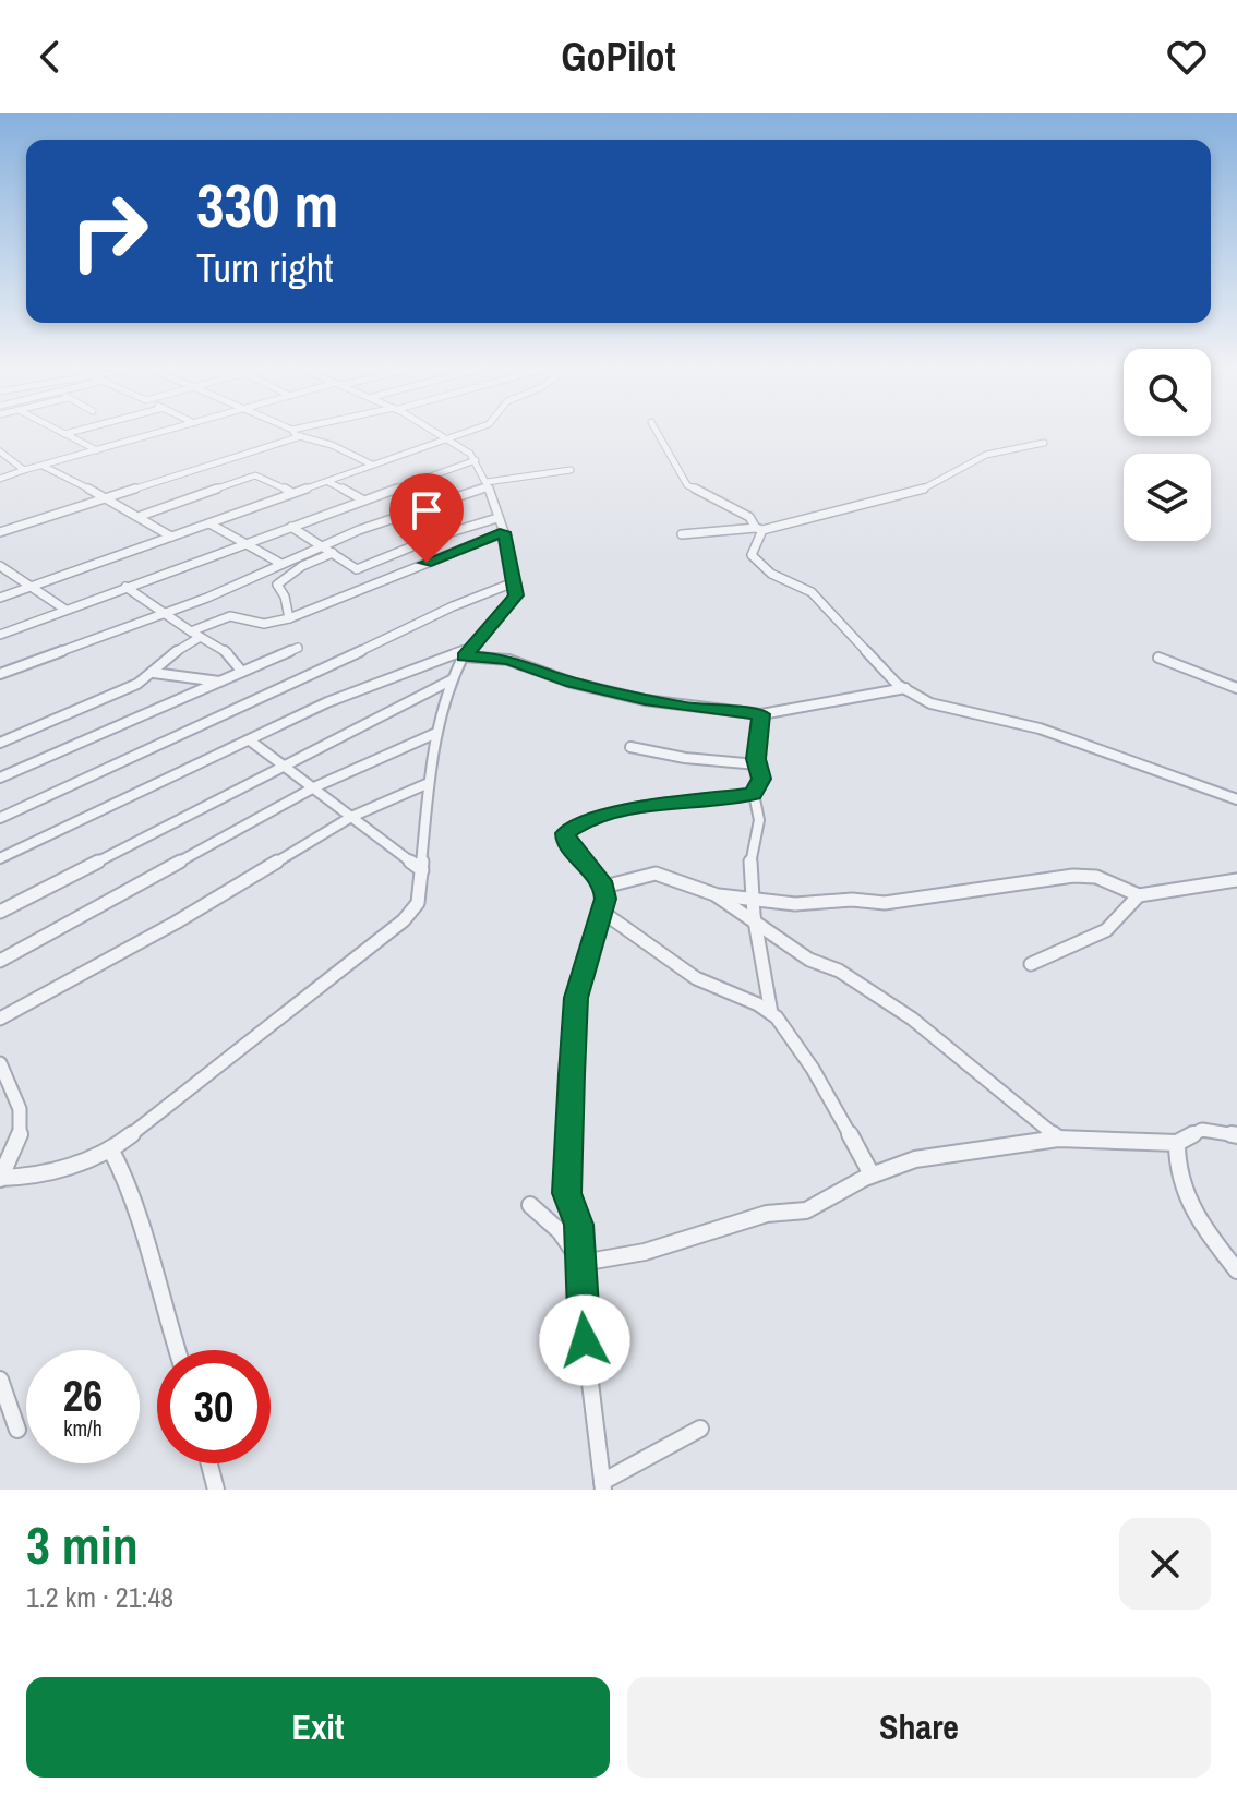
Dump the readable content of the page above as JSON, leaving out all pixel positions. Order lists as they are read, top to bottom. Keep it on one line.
{"page":{"header":"GoPilot","turn":["330 m","Turn right"],"speed":"26 km/h","limit":"30","heading":["3 min","1.2 km · 21:48"],"buttons":["Exit","Share"]}}
